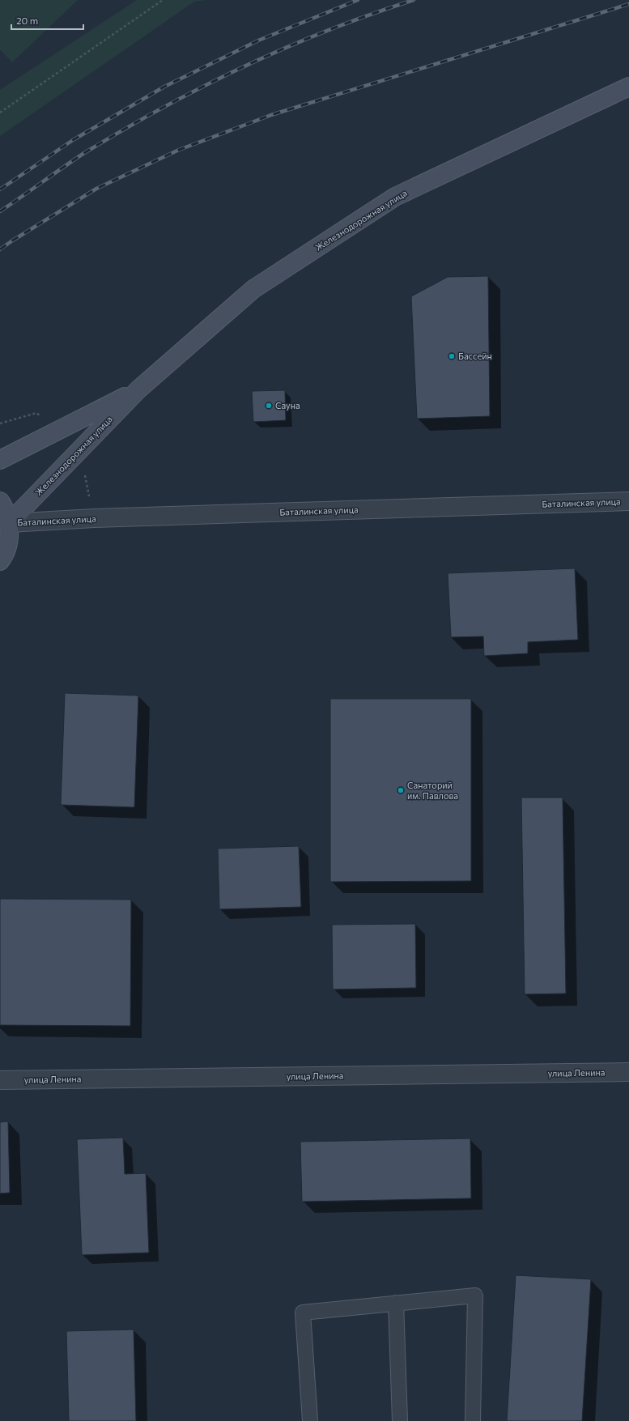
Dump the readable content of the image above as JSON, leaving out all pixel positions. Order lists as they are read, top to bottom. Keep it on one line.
{"streets":{"main road":["Железнодорожная улица"],"street":["Баталинская улица","улица Ленина"]},"crossings":[["Железнодорожная улица","Баталинская улица"]],"places":["Бассейн","Сауна","Санаторий им. Павлова"],"scale_bar":"20 m"}
